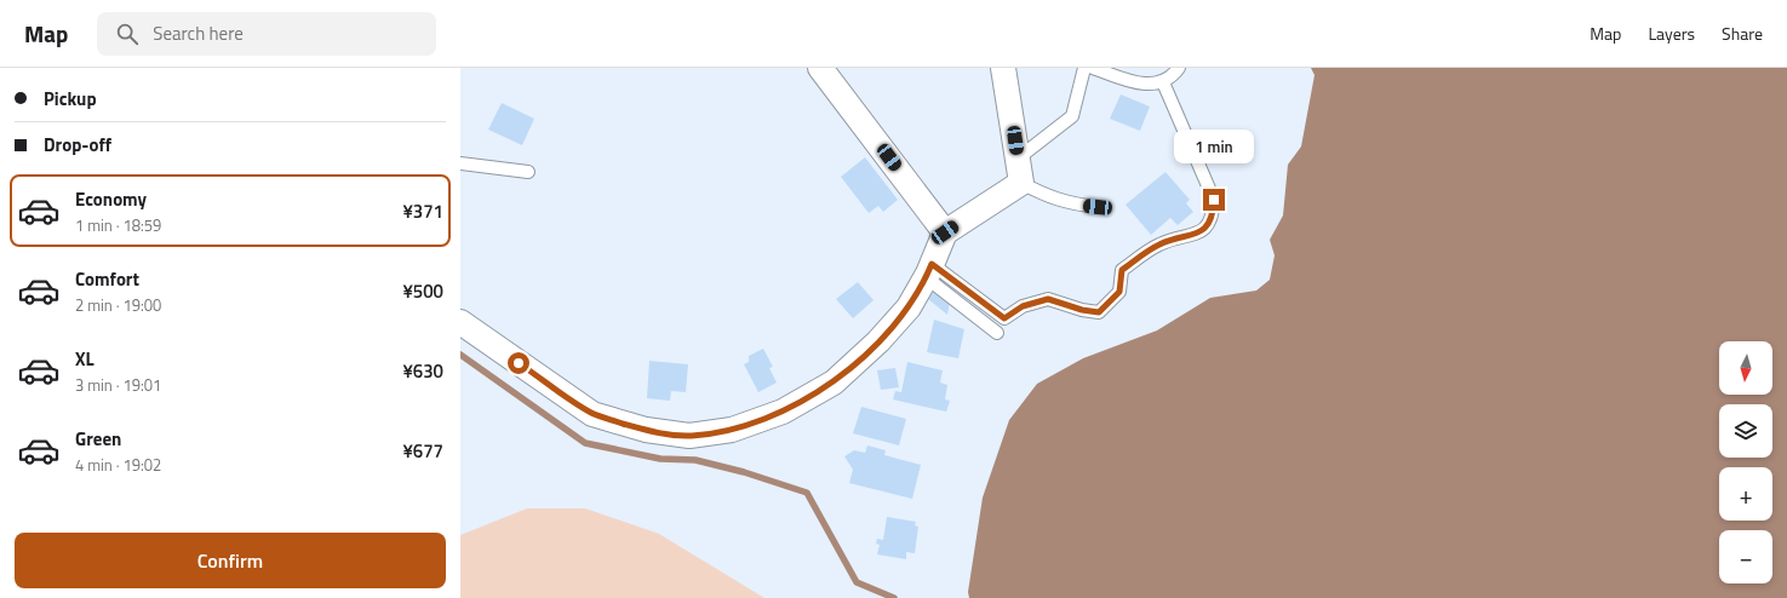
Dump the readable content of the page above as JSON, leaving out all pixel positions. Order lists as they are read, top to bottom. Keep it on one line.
{"north":"bottom","page":{"header":"Map","search":"Search here","nav":["Map","Layers","Share"],"banner":["Pickup","Drop-off"],"bubble":"1 min","list":[{"name":"Economy","note":"1 min · 18:59","value":"¥371"},{"name":"Comfort","note":"2 min · 19:00","value":"¥500"},{"name":"XL","note":"3 min · 19:01","value":"¥630"},{"name":"Green","note":"4 min · 19:02","value":"¥677"}],"map_buttons":["+","−"],"buttons":"Confirm"}}
